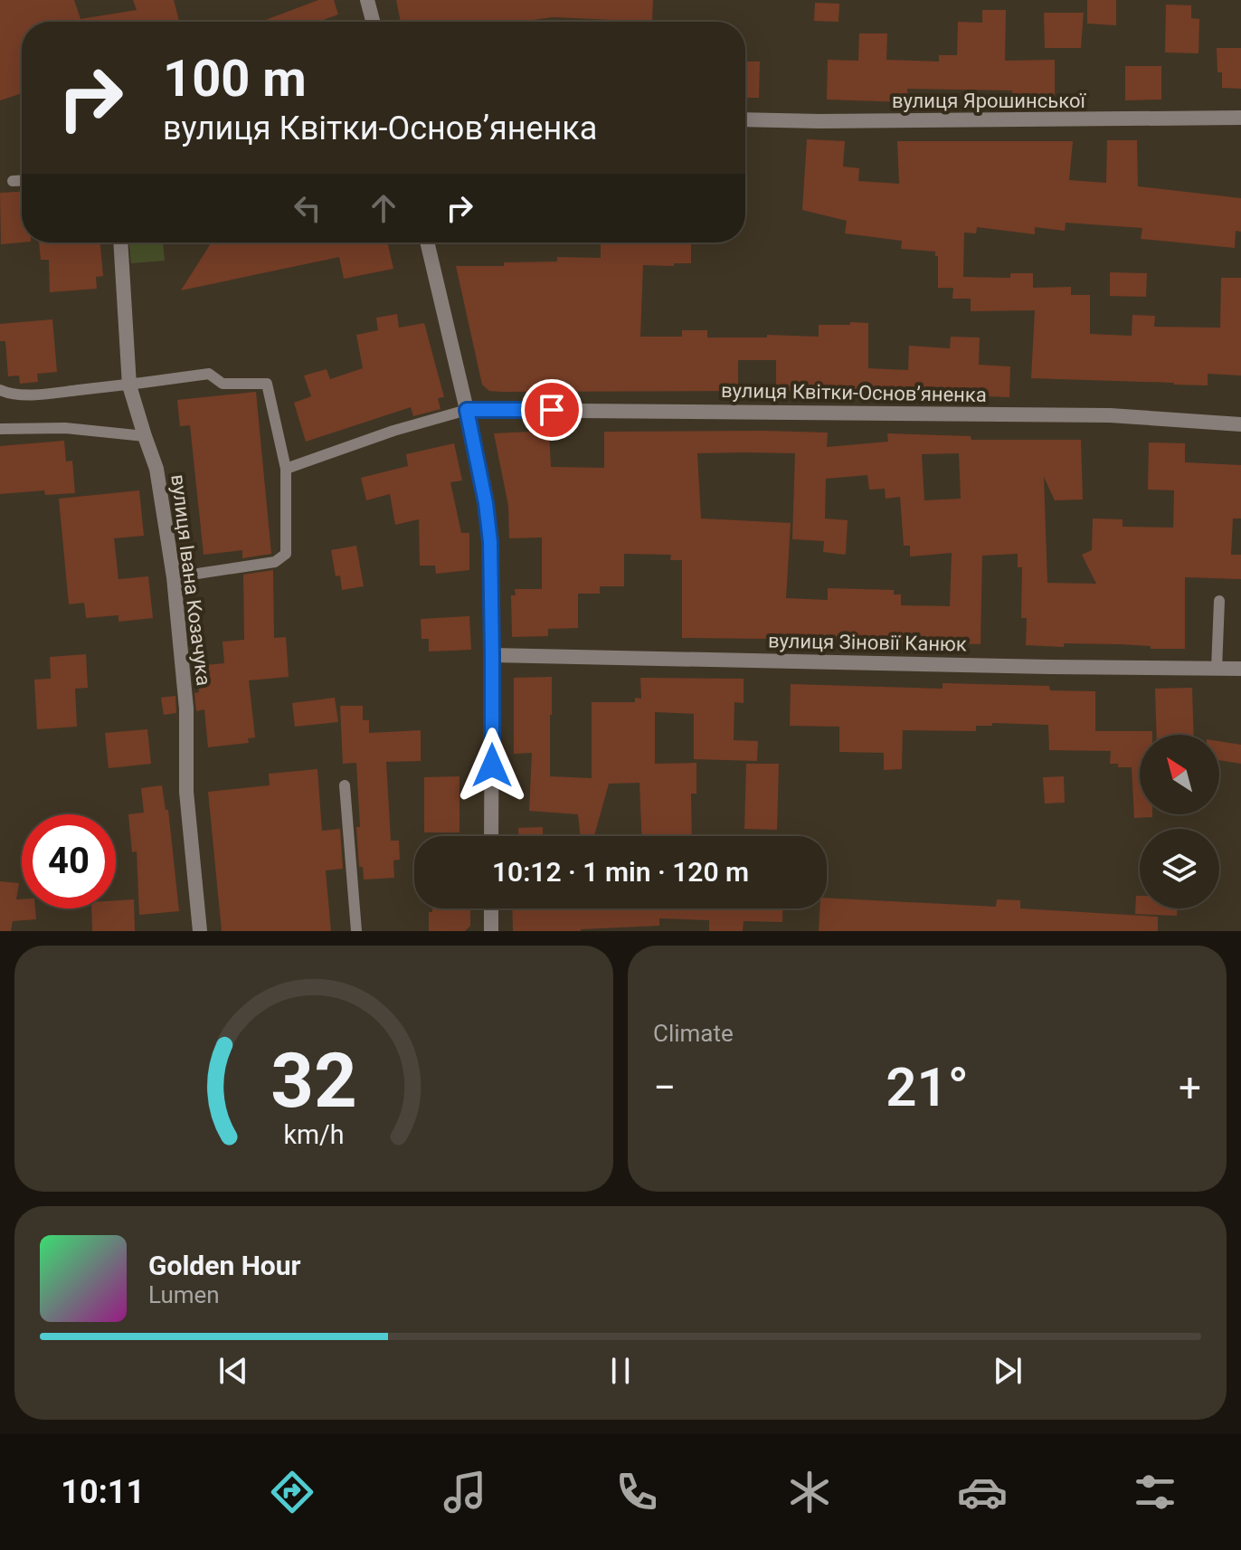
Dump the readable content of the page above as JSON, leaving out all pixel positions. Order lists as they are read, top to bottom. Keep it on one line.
{"streets":{"street":["вулиця Ярошинської","вулиця Квітки-Основʼяненка","вулиця Івана Козачука","вулиця Зіновії Канюк"]},"north":"top left","page":{"turn":["100 m","вулиця Квітки-Основʼяненка"],"limit":"40","trip":"10:12 · 1 min · 120 m","tile":"Climate","heat":["−","21°","+"],"song":["Golden Hour","Lumen"],"tabs":"10:11","gauge":["32","km/h"]}}
